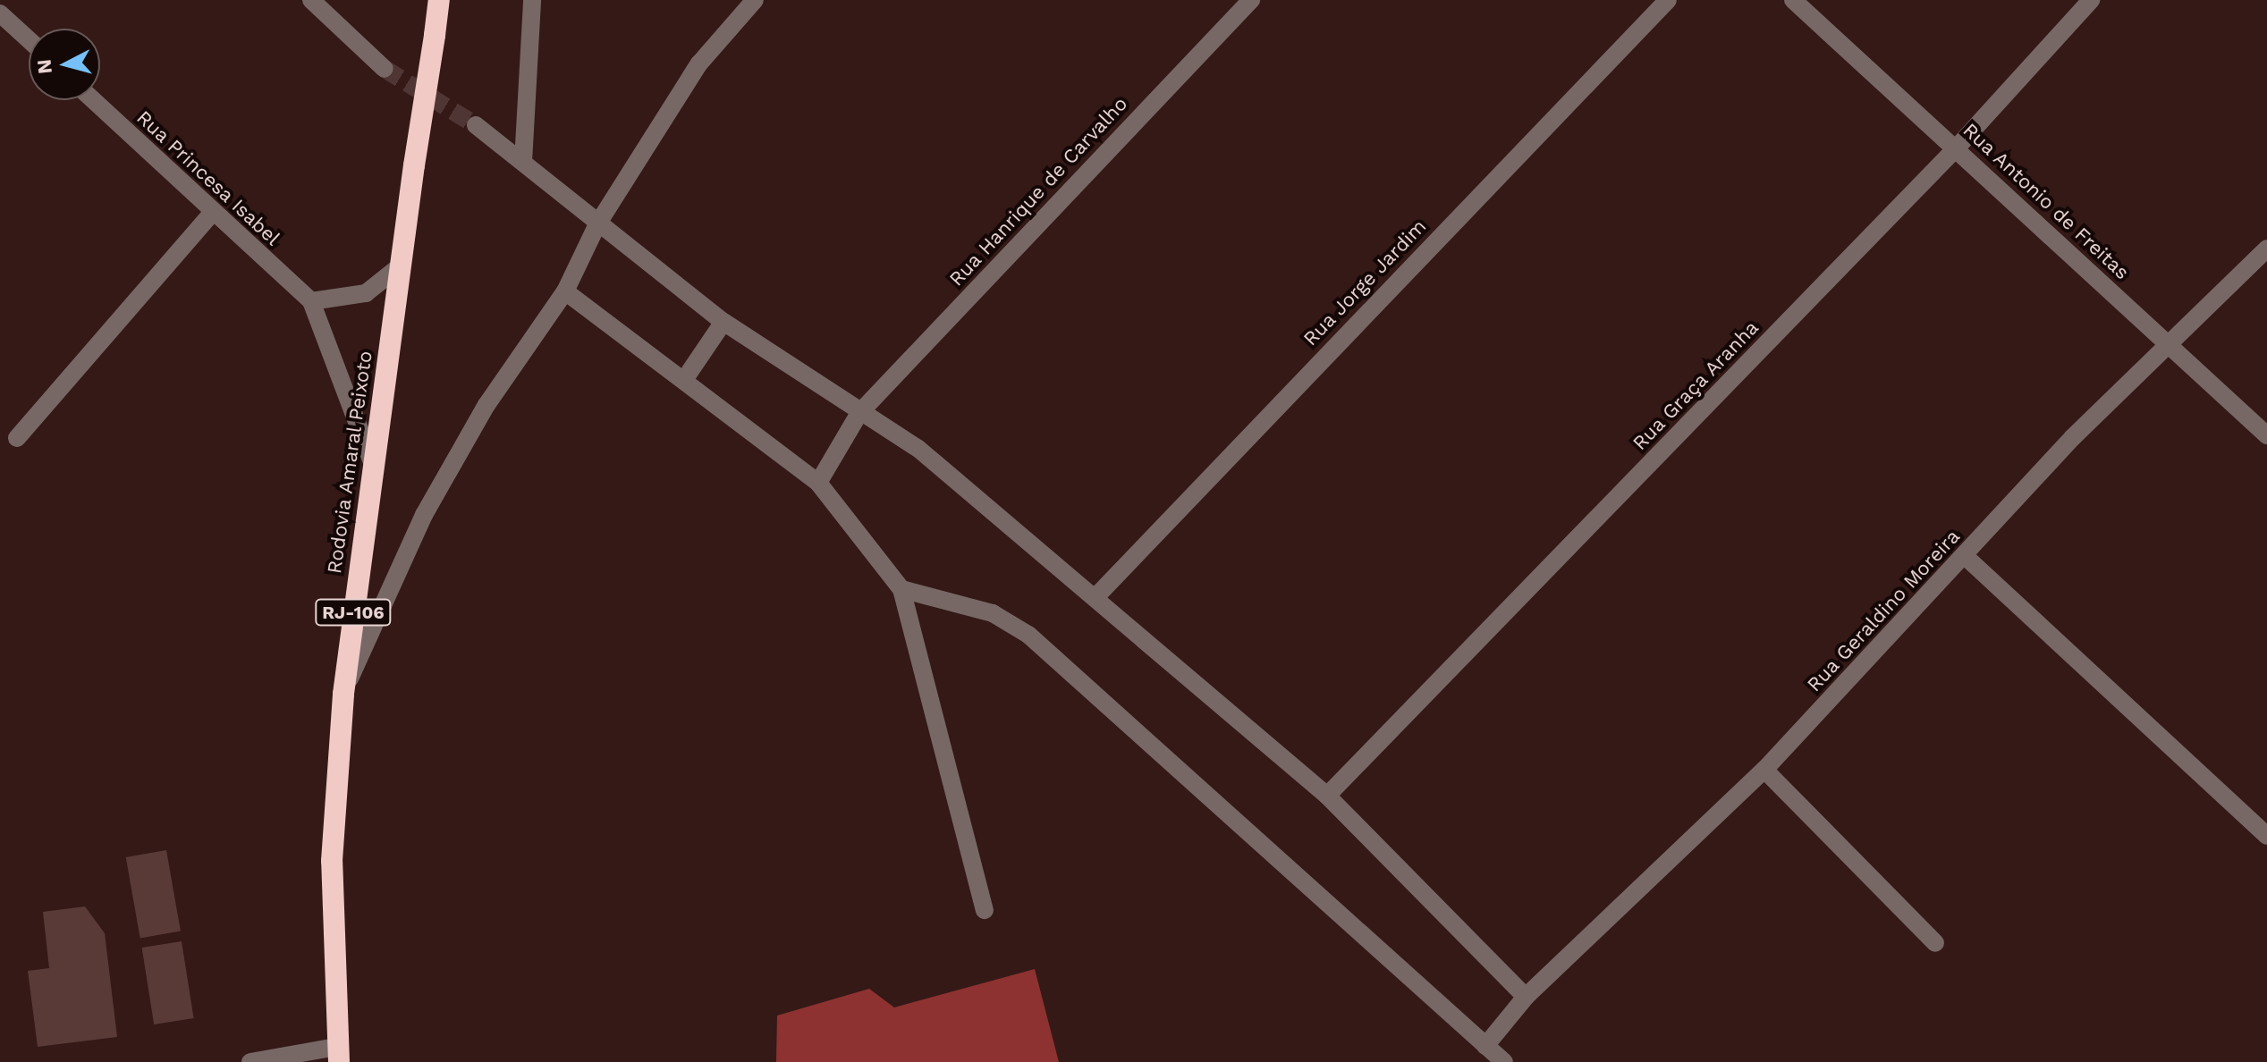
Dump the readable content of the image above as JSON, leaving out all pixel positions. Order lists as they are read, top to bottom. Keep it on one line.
{"streets":{"highway":["Rodovia Amaral Peixoto","RJ-106"],"street":["Rua Princesa Isabel","Rua Hanrique de Carvalho","Rua Antonio de Freitas","Rua Jorge Jardim","Rua Graça Aranha","Rua Geraldino Moreira"]},"crossings":[["Rua Princesa Isabel","Rodovia Amaral Peixoto"],["Rua Antonio de Freitas","Rua Graça Aranha"],["Rua Antonio de Freitas","Rua Geraldino Moreira"]],"north":"left"}
